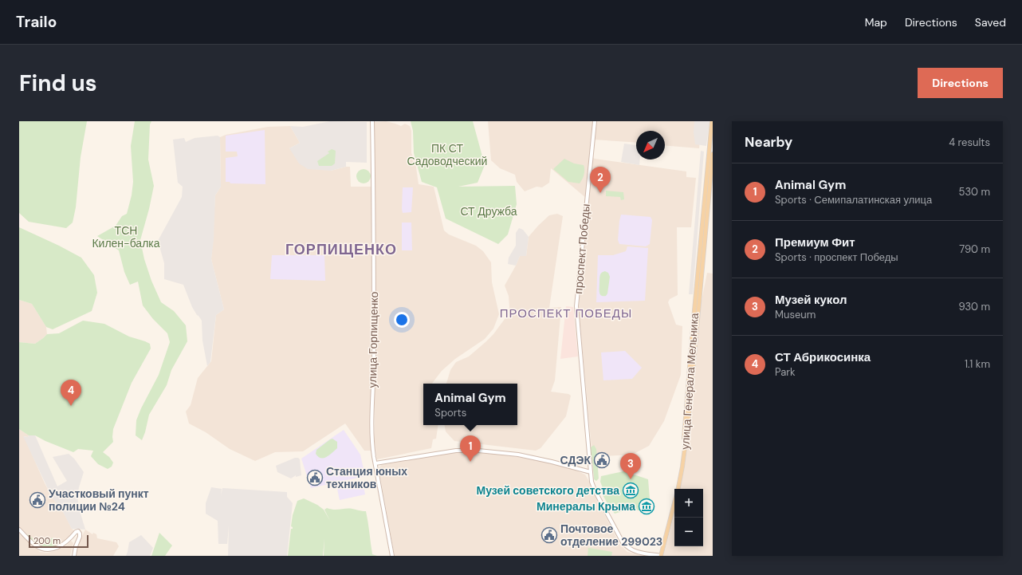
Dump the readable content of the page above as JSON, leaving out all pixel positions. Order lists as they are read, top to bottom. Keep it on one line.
{"streets":{"main road":["проспект Победы","улица Горпищенко","улица Генерала Мельника"]},"crossings":[["проспект Победы","улица Генерала Мельника"]],"districts":["ГОРПИЩЕНКО","ПРОСПЕКТ ПОБЕДЫ"],"parks":["ПК СТ Садоводческий","СТ Дружба","ТСН Килен-балка"],"places":{"public building":["СДЭК","Станция юных техников","Участковый пункт полиции №24","Почтовое отделение 299023"],"museum":["Музей советского детства","Минералы Крыма"]},"scale_bar":"200 m","north":"bottom left","page":{"header":"Trailo","nav":["Map","Directions","Saved"],"buttons":"Directions","title":"Find us","heading":["Nearby","4 results"],"list":[{"mark":"1","name":"Animal Gym","note":"Sports · Семипалатинская улица","value":"530 m"},{"mark":"2","name":"Премиум Фит","note":"Sports · проспект Победы","value":"790 m"},{"mark":"3","name":"Музей кукол","note":"Museum","value":"930 m"},{"mark":"4","name":"СТ Абрикосинка","note":"Park","value":"1.1 km"}],"pins":["2","4","1","3"],"popup":["Animal Gym","Sports"],"map_buttons":["+","−"],"scale":"200 m"}}
